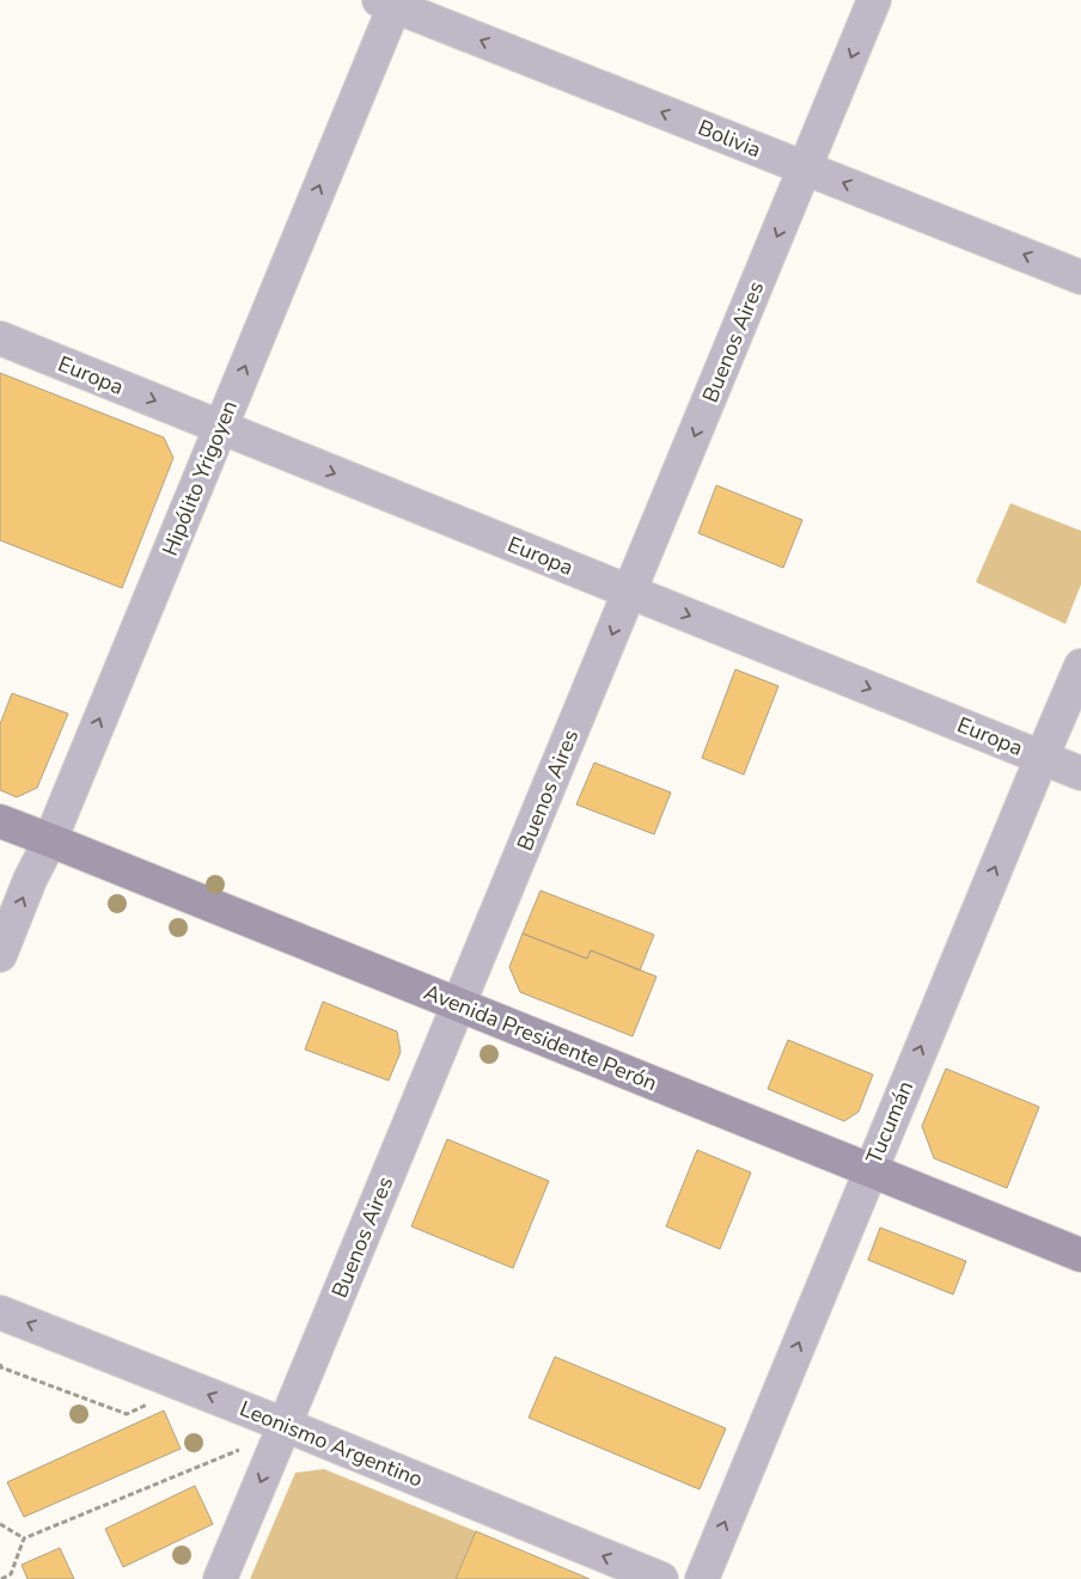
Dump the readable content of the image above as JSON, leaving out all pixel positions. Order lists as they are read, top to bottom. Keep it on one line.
{"streets":{"main road":["Avenida Presidente Perón"],"street":["Bolivia","Buenos Aires","Europa","Hipólito Yrigoyen","Tucumán","Leonismo Argentino"]},"crossings":[["Bolivia","Buenos Aires"],["Bolivia","Hipólito Yrigoyen"],["Buenos Aires","Europa"],["Buenos Aires","Avenida Presidente Perón"],["Buenos Aires","Leonismo Argentino"],["Europa","Hipólito Yrigoyen"],["Europa","Tucumán"],["Hipólito Yrigoyen","Avenida Presidente Perón"],["Avenida Presidente Perón","Tucumán"]],"one_way":["Bolivia","Buenos Aires","Europa","Hipólito Yrigoyen","Tucumán","Leonismo Argentino"]}
